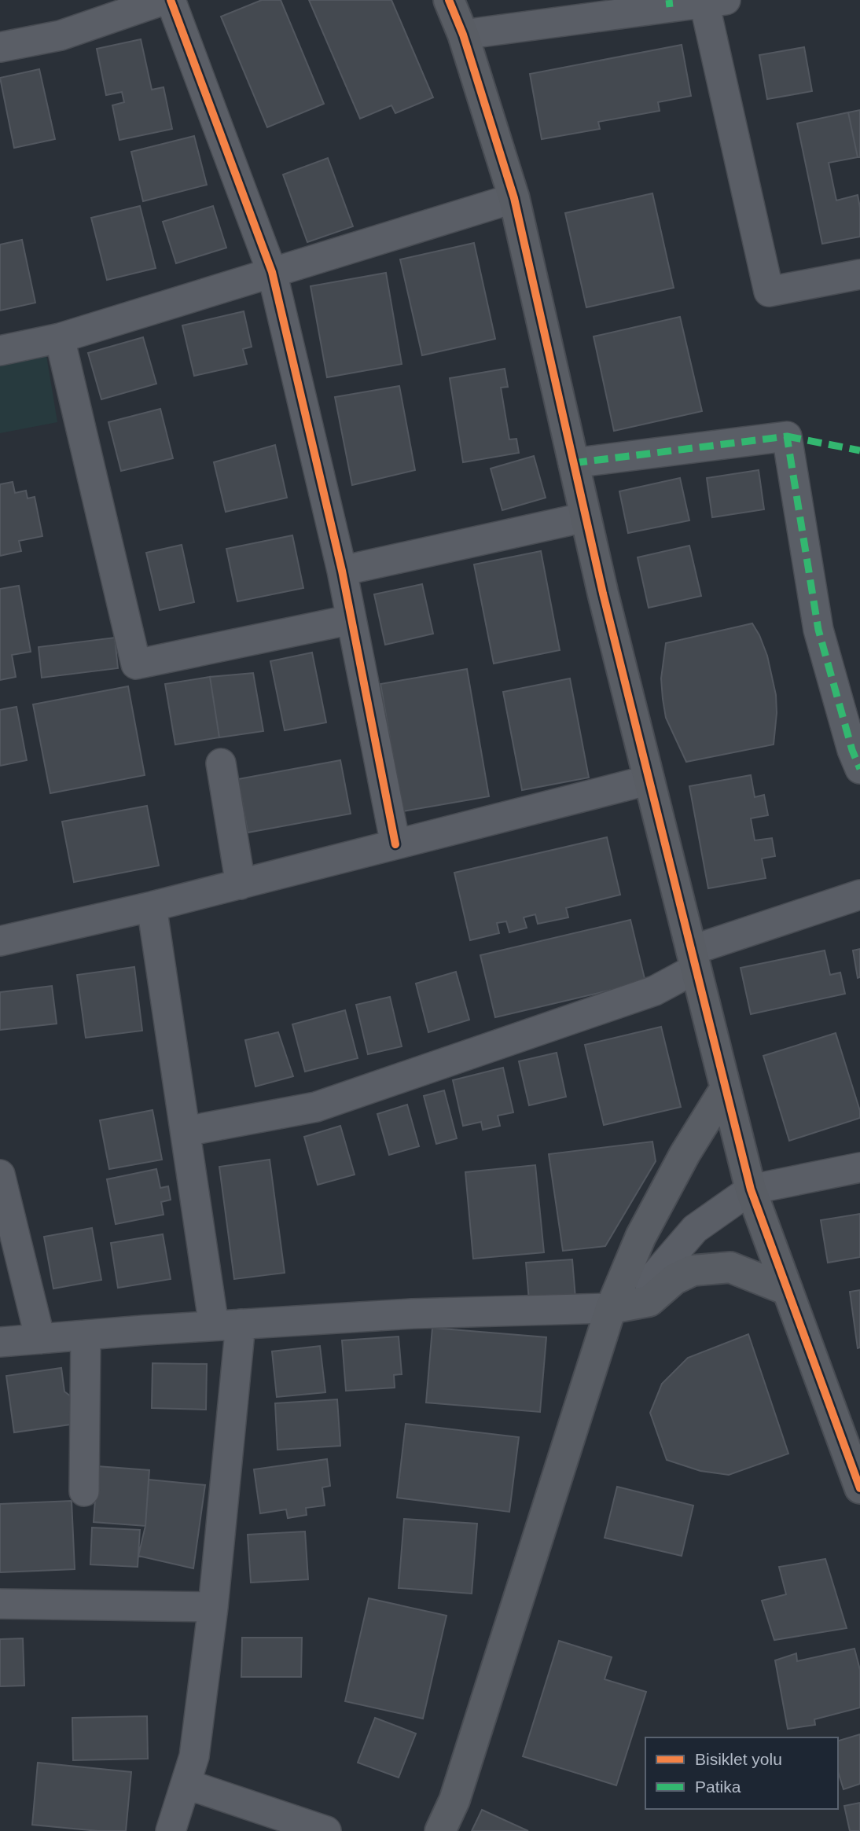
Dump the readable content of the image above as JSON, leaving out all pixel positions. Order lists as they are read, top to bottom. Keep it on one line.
{"legend":["Bisiklet yolu","Patika"]}
